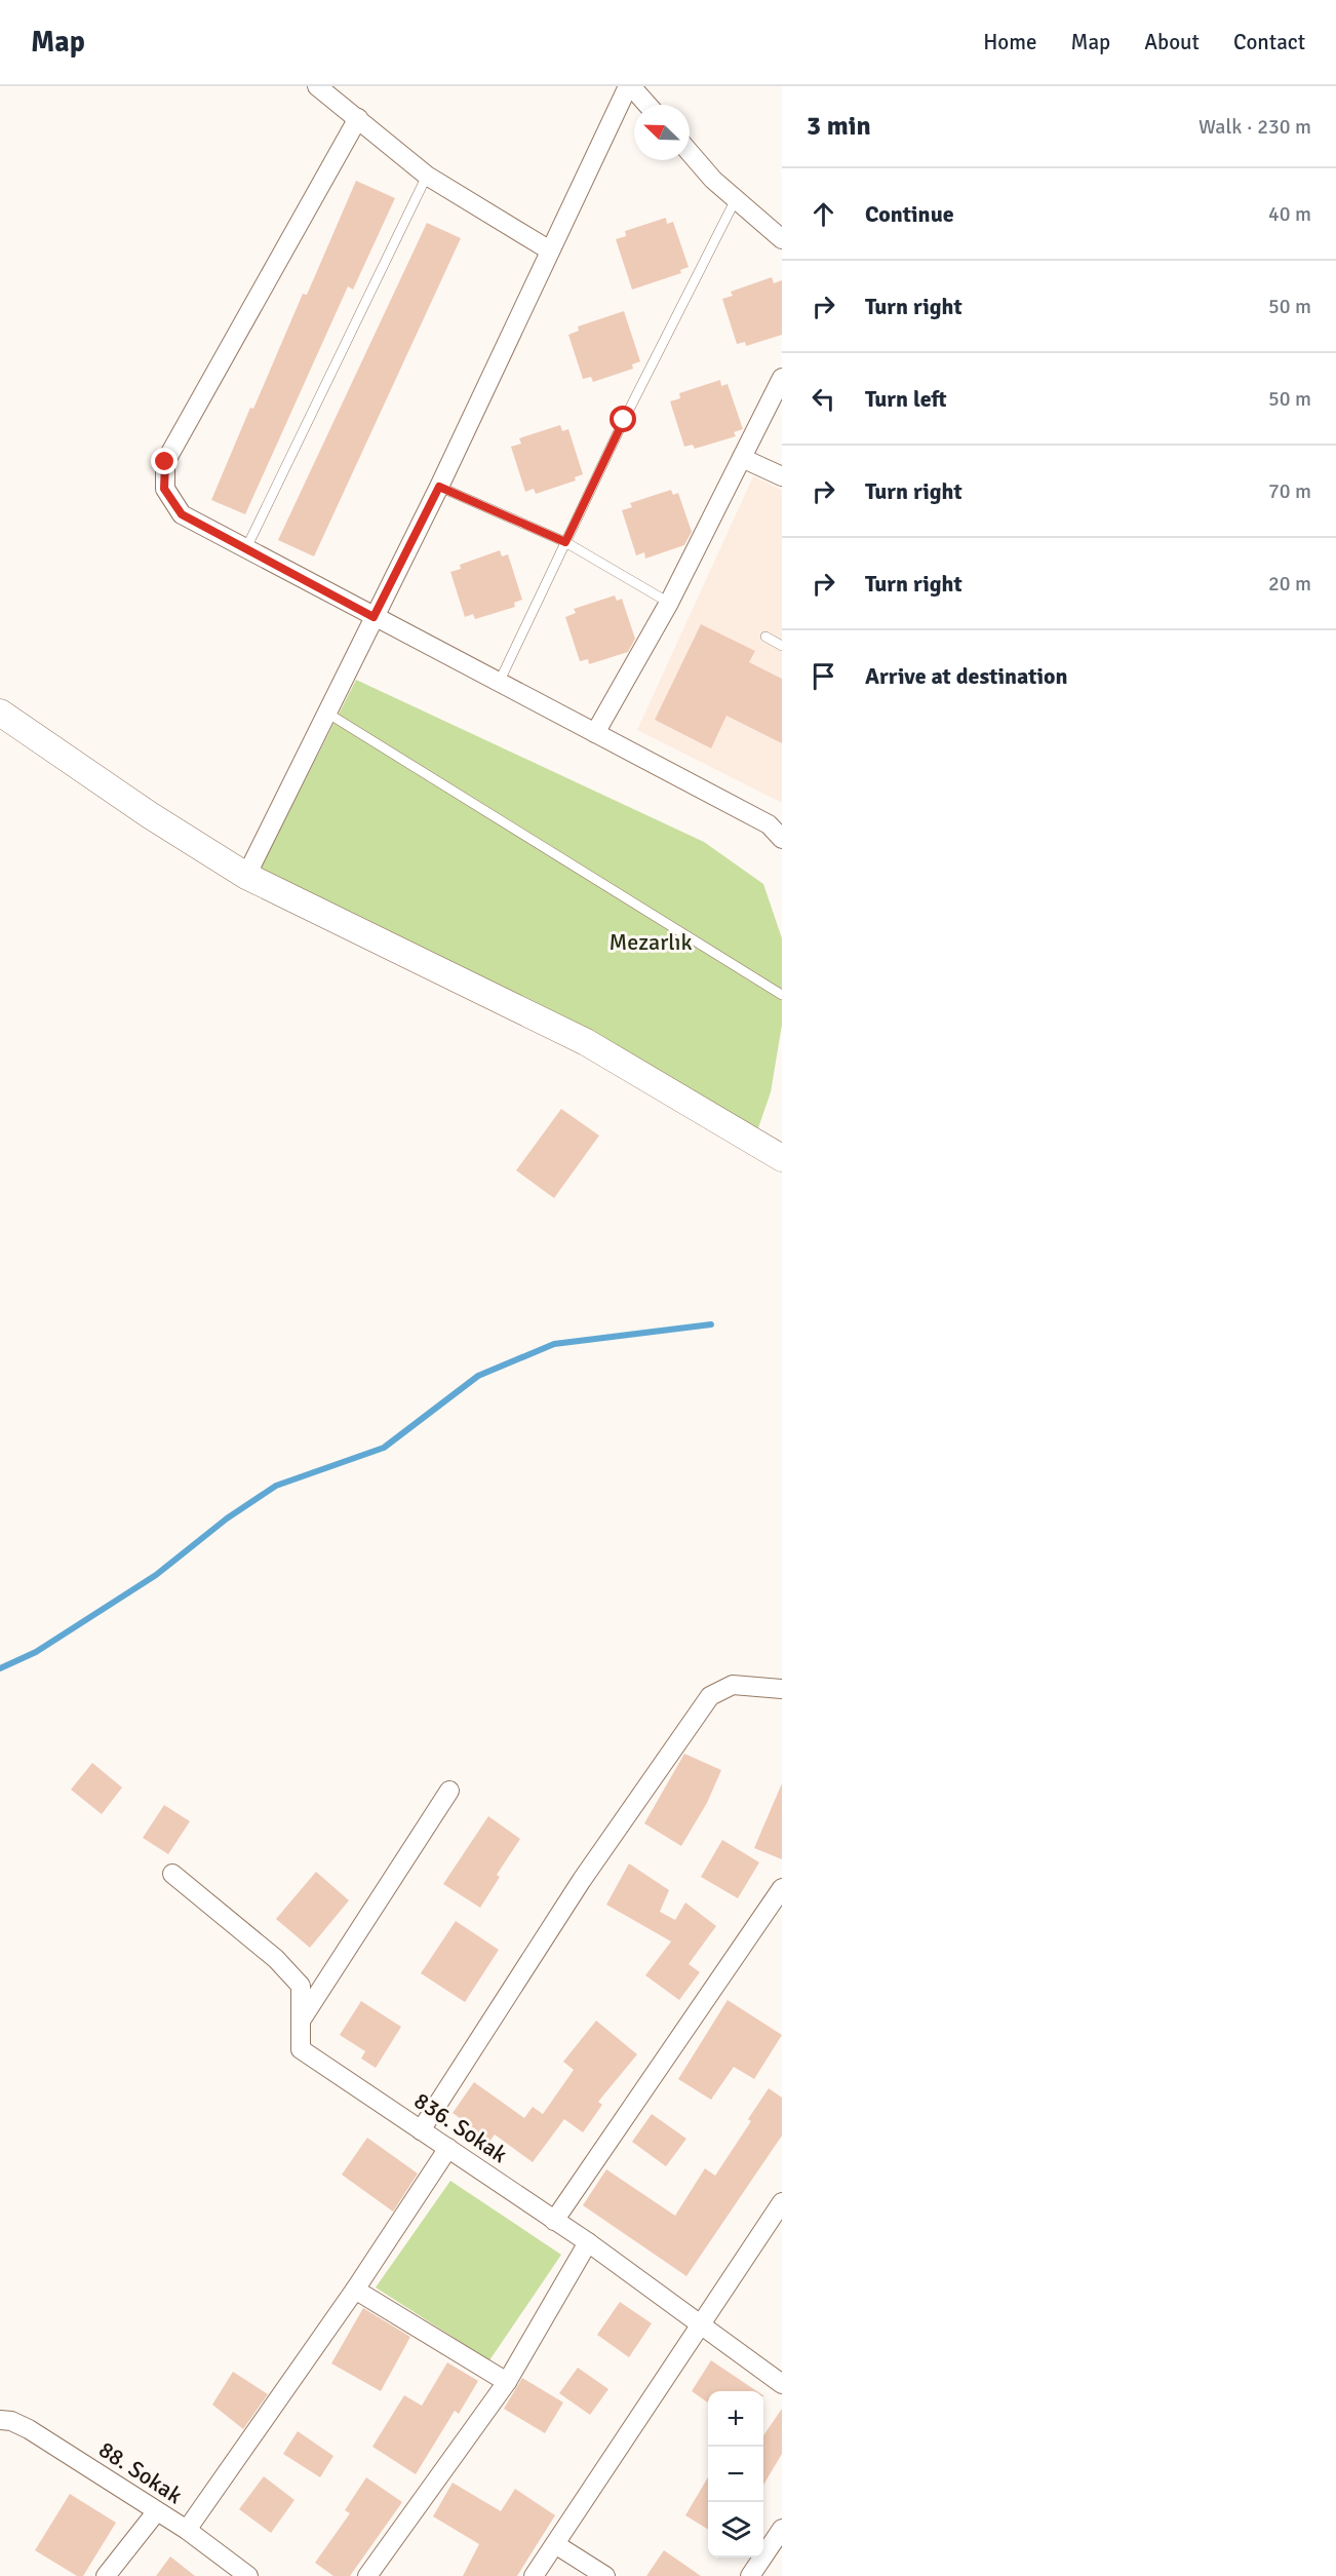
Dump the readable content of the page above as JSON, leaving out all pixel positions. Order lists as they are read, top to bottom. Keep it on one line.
{"streets":{"street":["836. Sokak","88. Sokak"]},"parks":["Mezarlık"],"north":"top left","page":{"header":"Map","nav":["Home","Map","About","Contact"],"heading":["3 min","Walk · 230 m"],"list":[["Continue","40 m"],["Turn right","50 m"],["Turn left","50 m"],["Turn right","70 m"],["Turn right","20 m"],"Arrive at destination"],"map_buttons":["+","−"]}}
